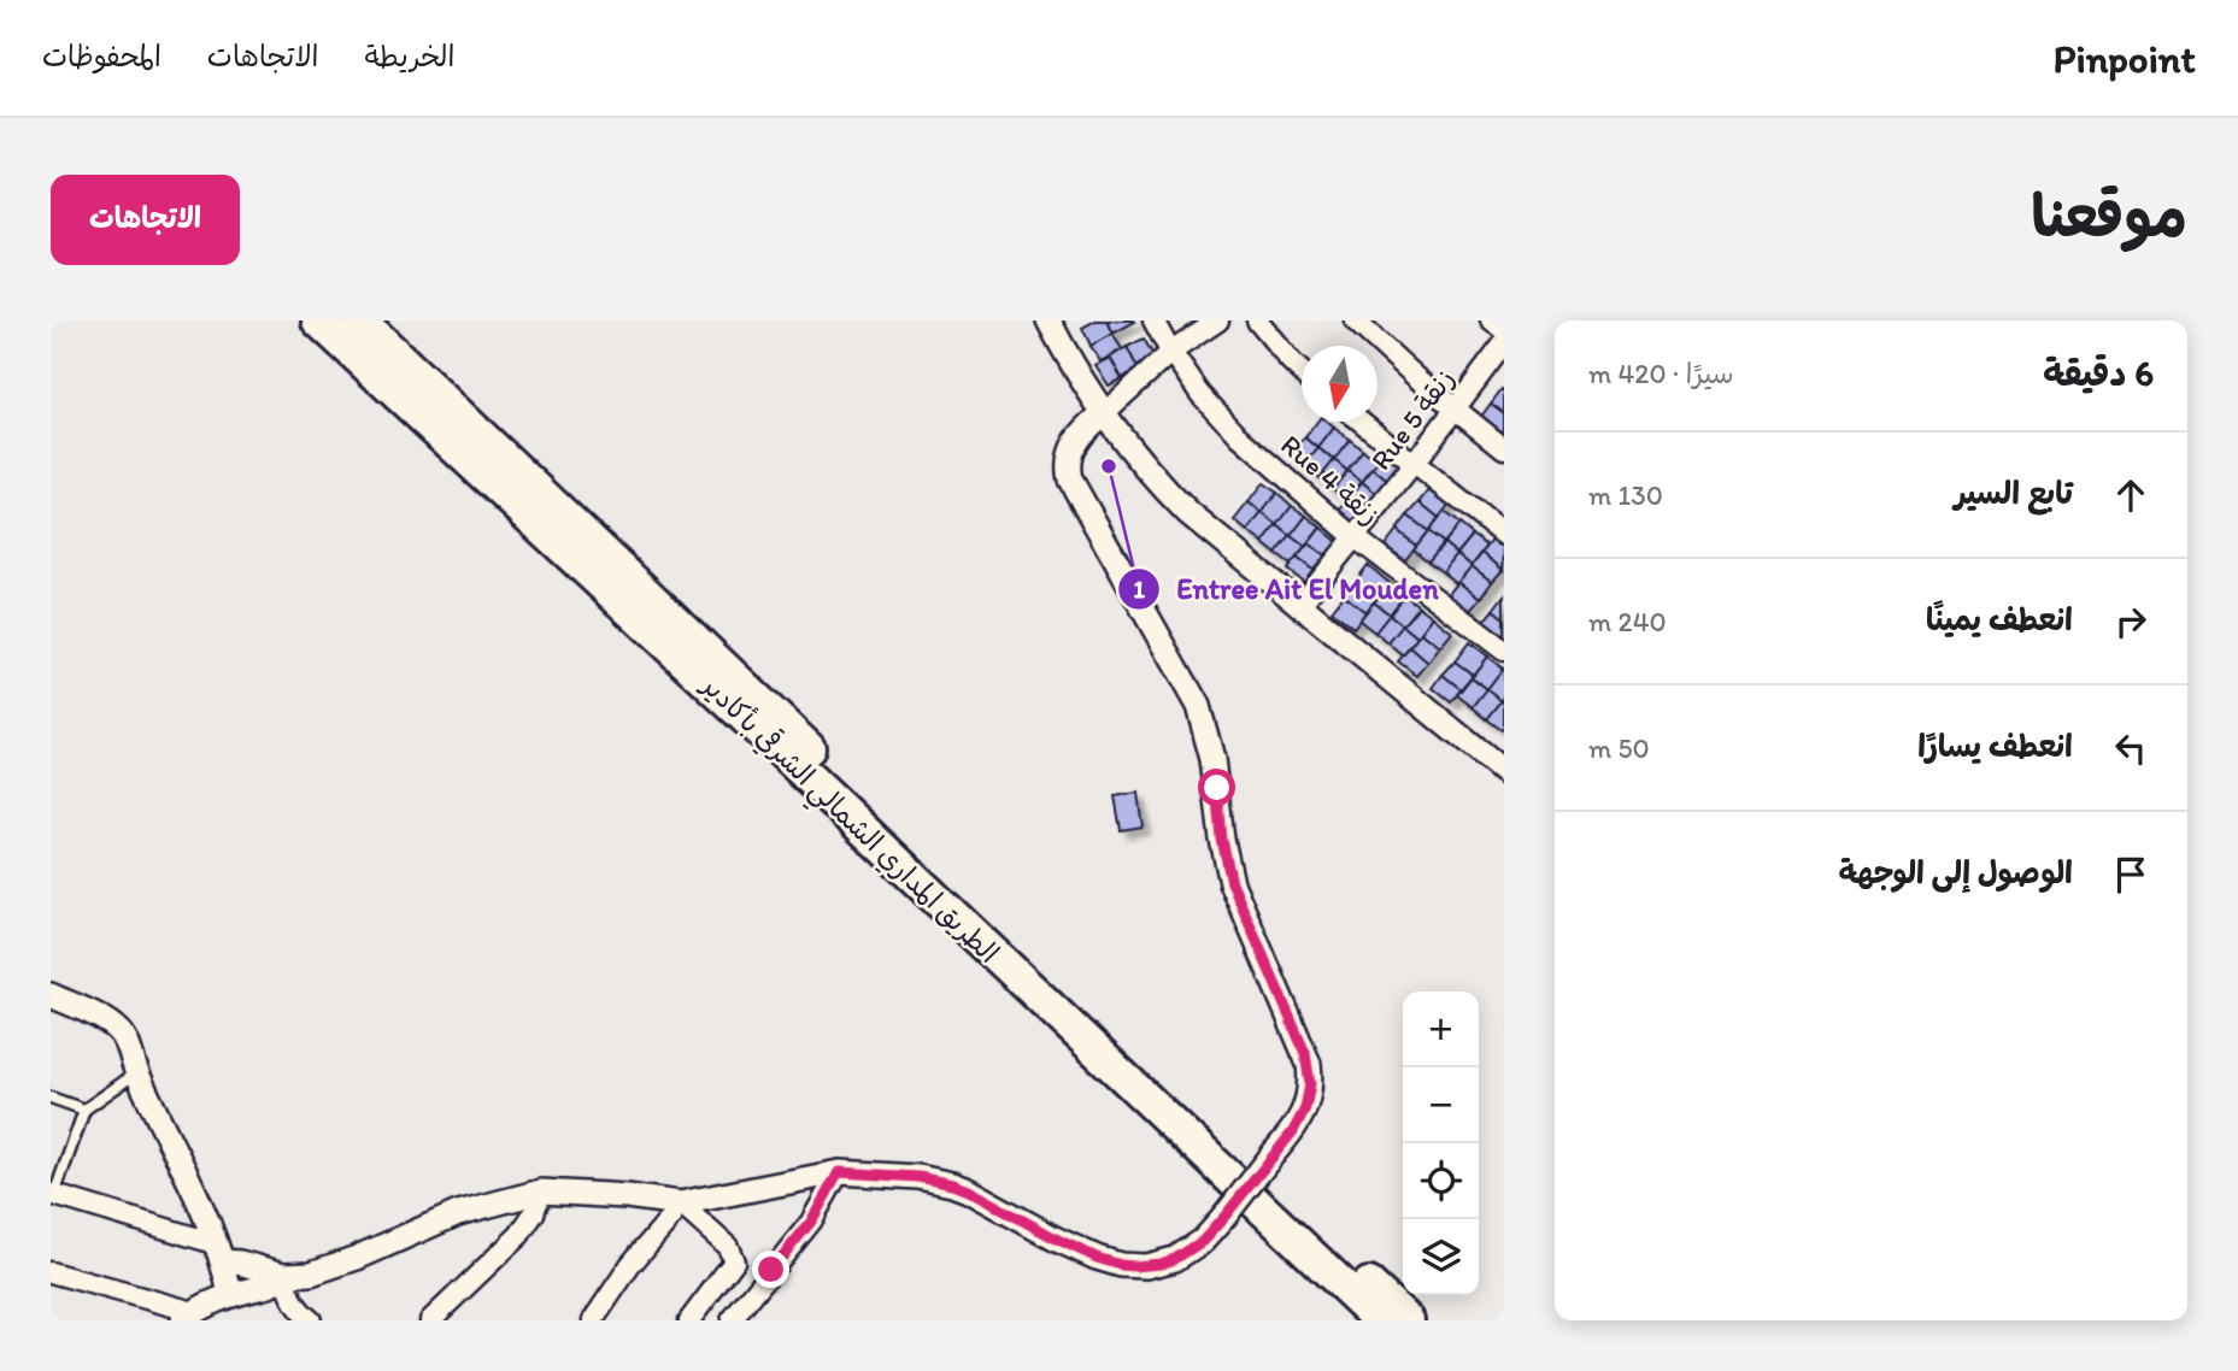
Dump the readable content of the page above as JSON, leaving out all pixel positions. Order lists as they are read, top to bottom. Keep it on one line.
{"streets":{"highway":["الطريق المداري الشمالي الشرقي بأكادير"],"street":["Rue 5 زنقة","Rue 4 زنقة"]},"crossings":[["Rue 5 زنقة","Rue 4 زنقة"]],"places":["Entree Ait El Mouden"],"north":"bottom","page":{"header":"Pinpoint","nav":["الخريطة","الاتجاهات","المحفوظات"],"title":"موقعنا","buttons":"الاتجاهات","heading":["6 دقيقة","سيرًا · 420 m"],"list":[["تابع السير","130 m"],["انعطف يمينًا","240 m"],["انعطف يسارًا","50 m"],"الوصول إلى الوجهة"],"map_buttons":["+","−"]}}
